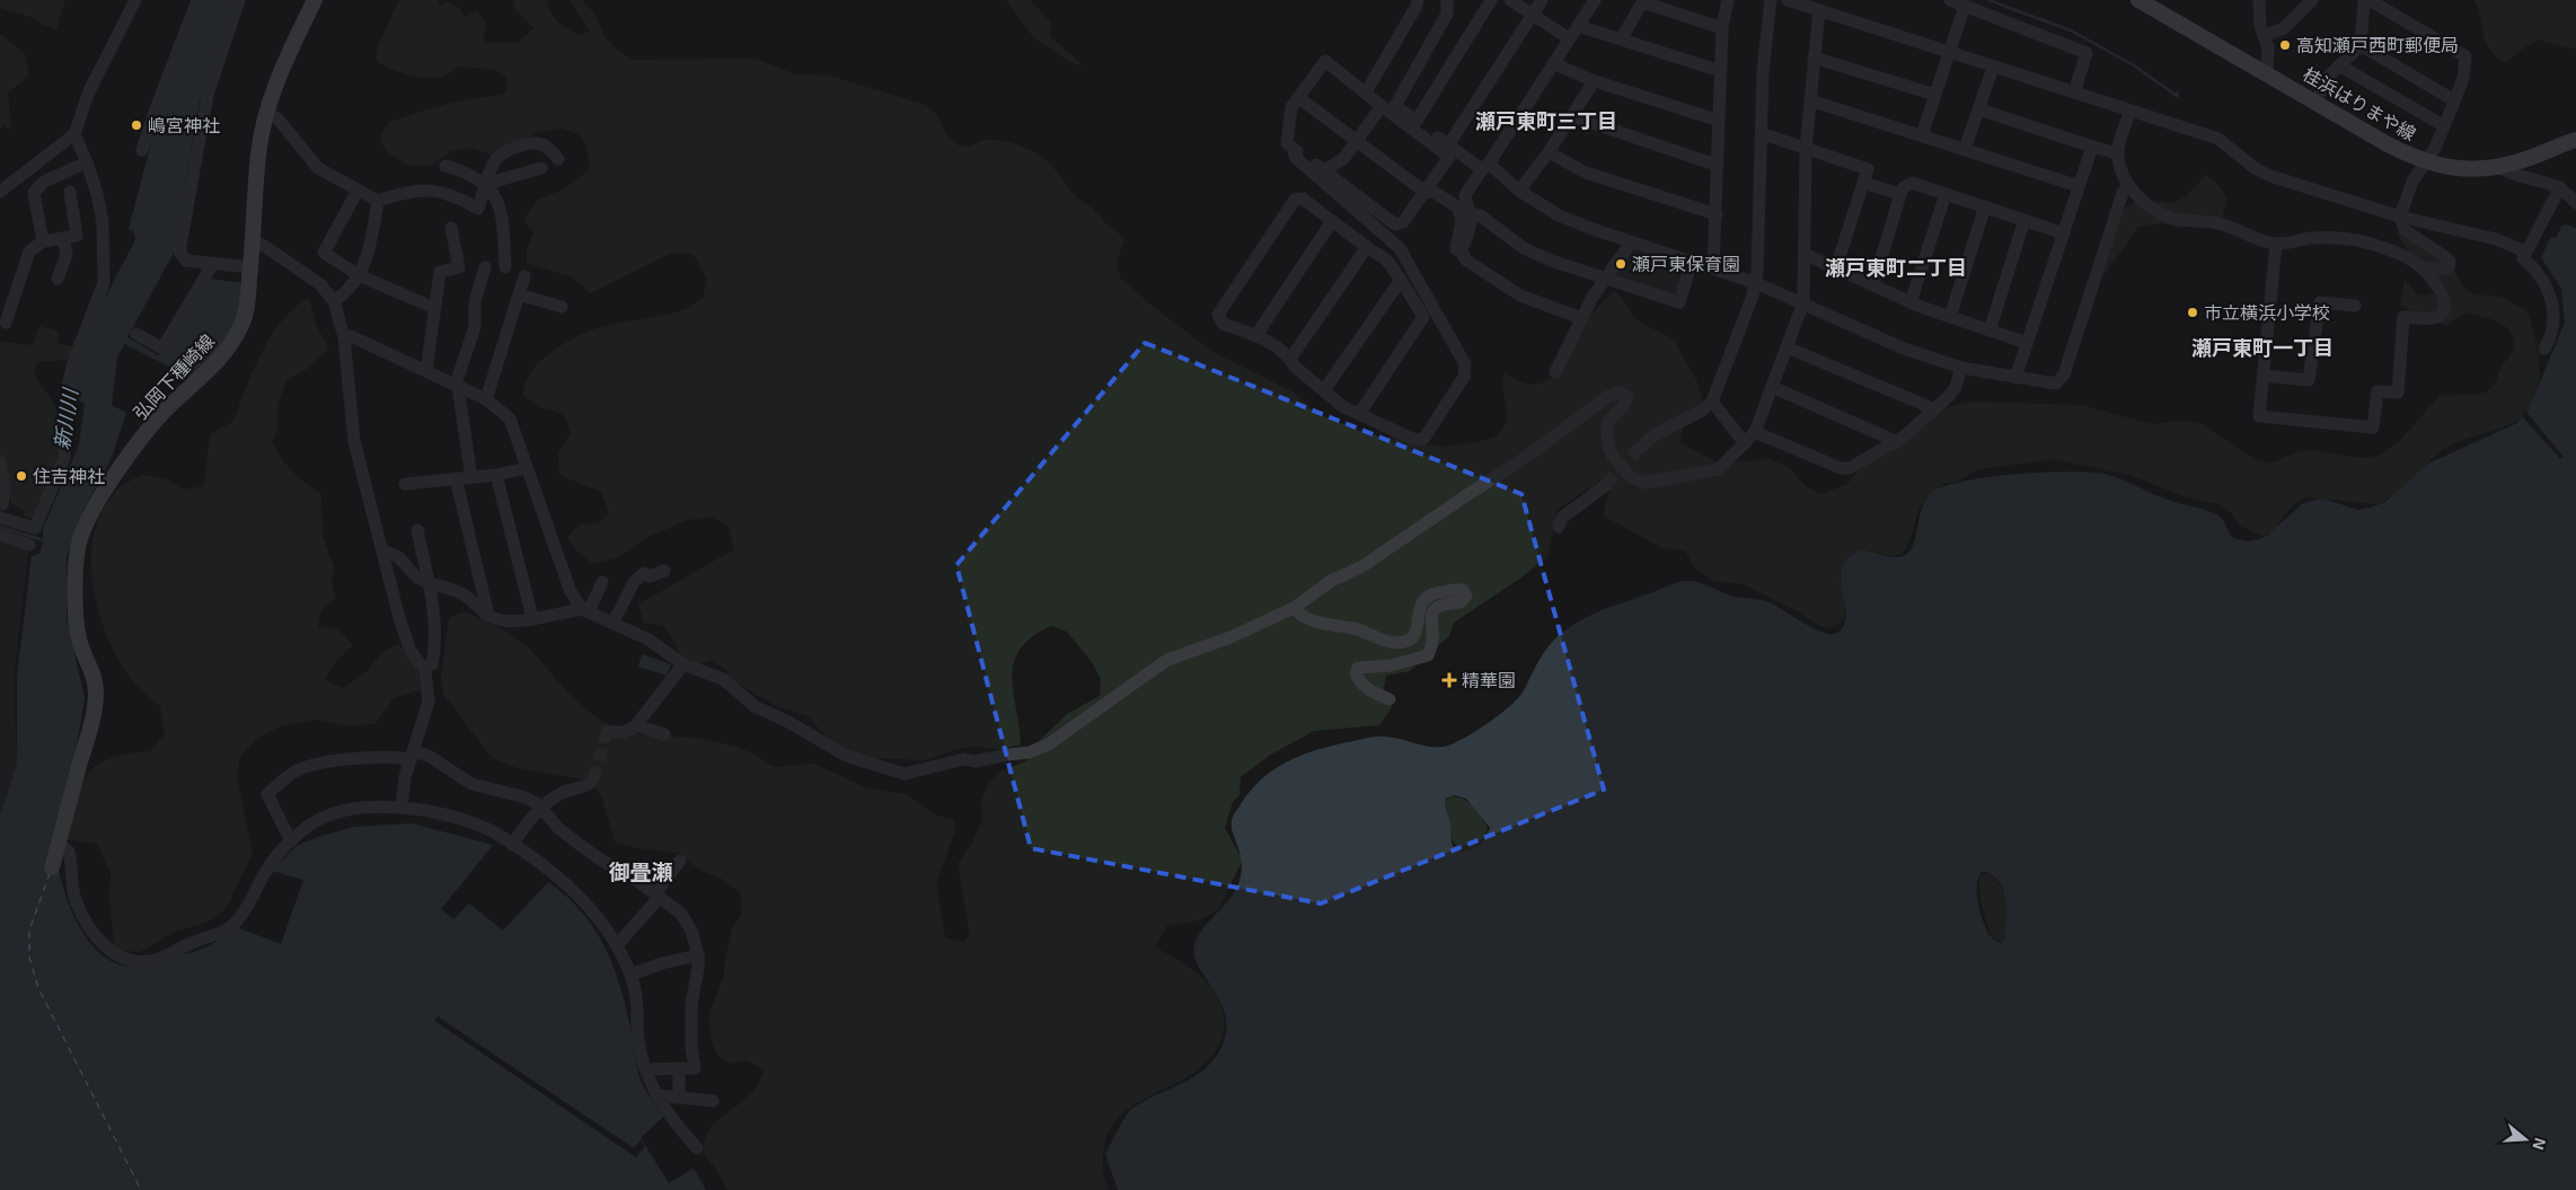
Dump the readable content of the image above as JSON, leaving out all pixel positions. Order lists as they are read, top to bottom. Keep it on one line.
{"streets":{"main road":["桂浜はりまや線","弘岡下種崎線"]},"districts":["瀬戸東町三丁目","瀬戸東町二丁目","瀬戸東町一丁目","御畳瀬"],"water":["新川川"],"places":{"other":["高知瀬戸西町郵便局","嶋宮神社","瀬戸東保育園","市立横浜小学校","住吉神社"],"health":["精華園"]},"north":"right"}
